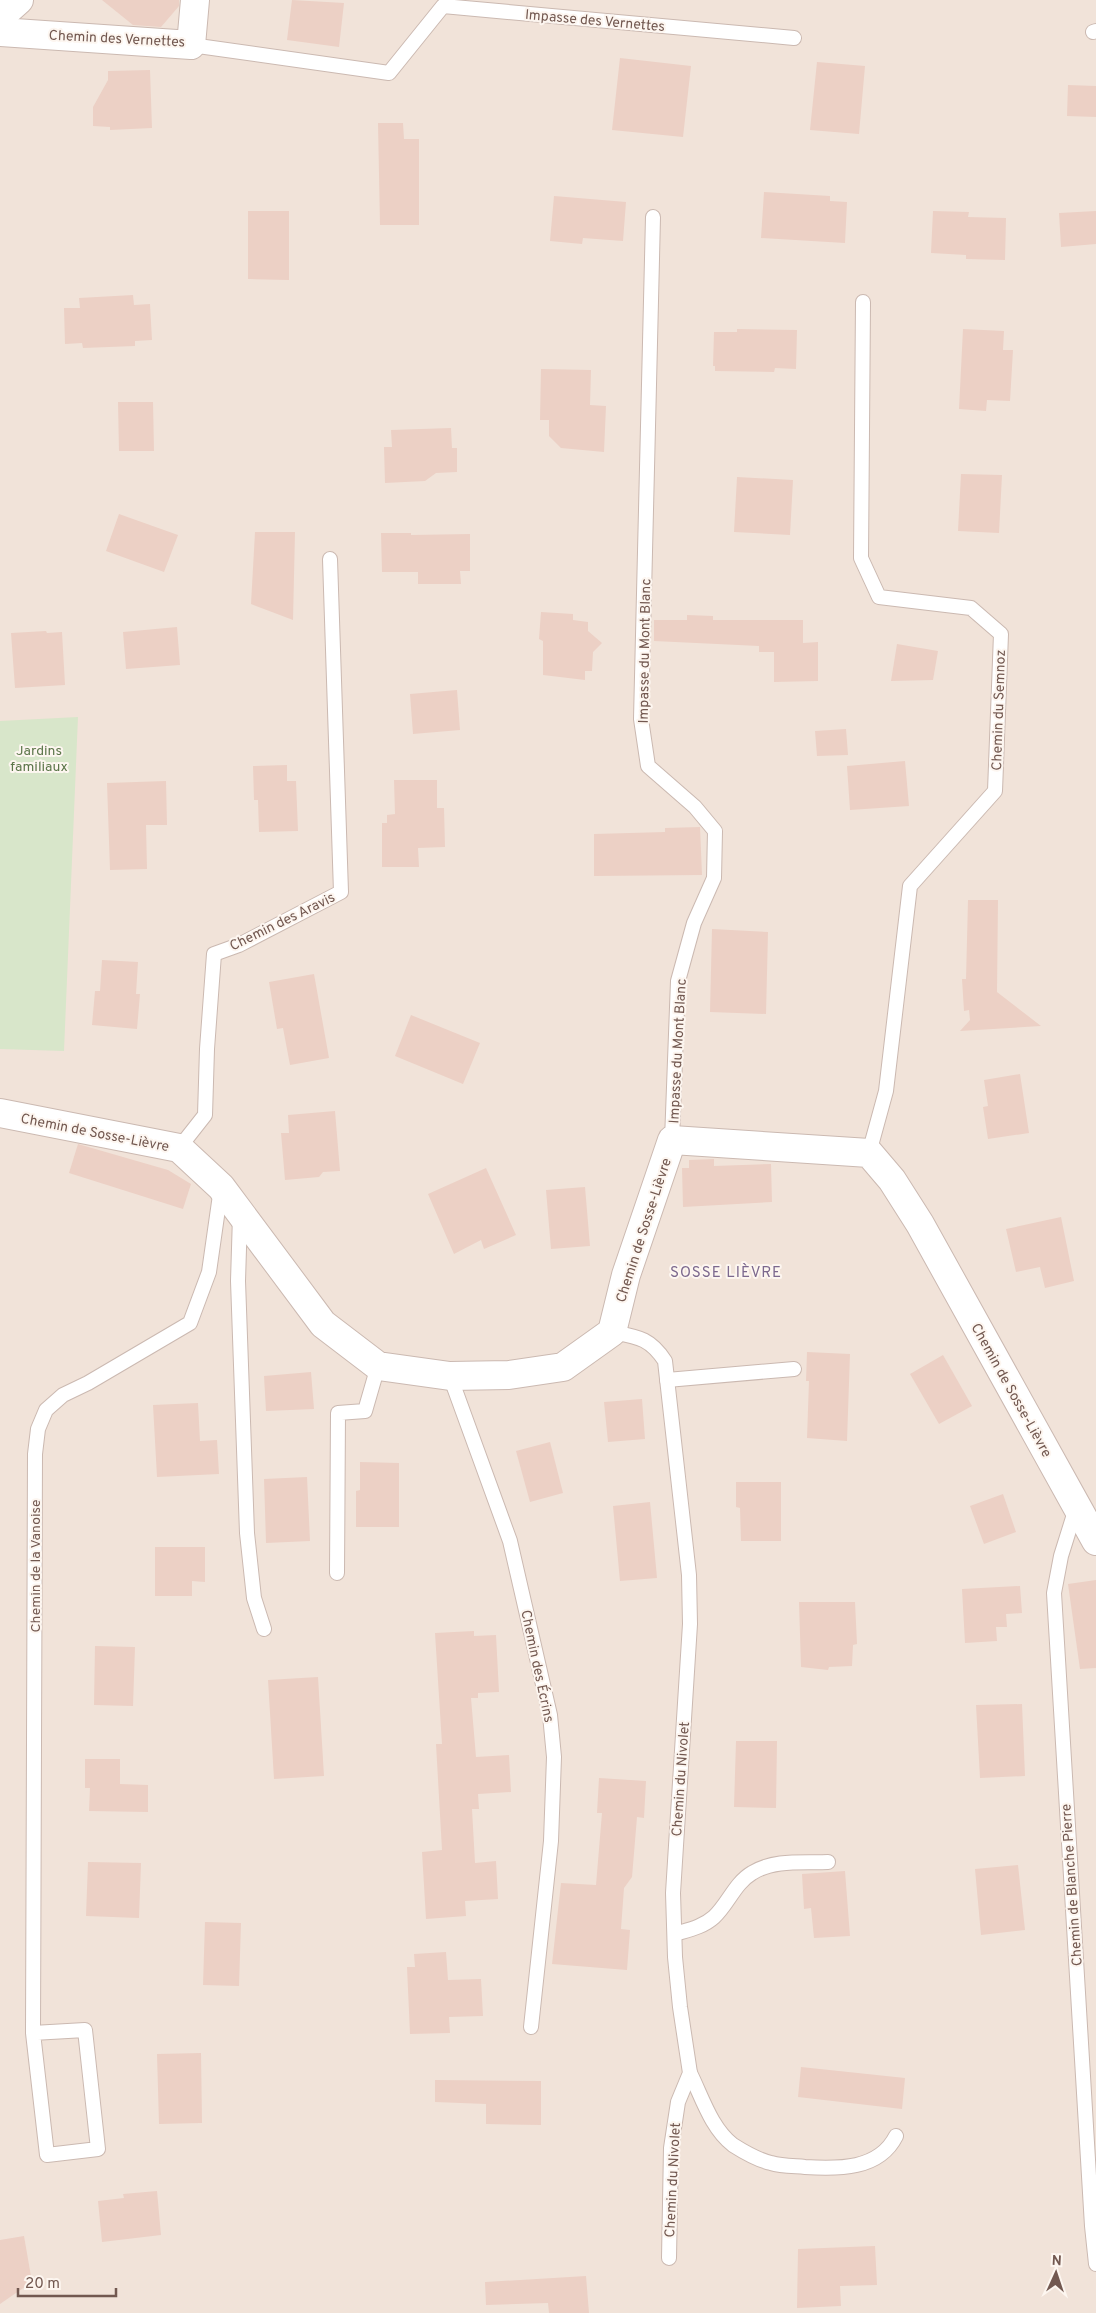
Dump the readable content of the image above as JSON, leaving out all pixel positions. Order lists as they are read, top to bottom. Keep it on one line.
{"streets":{"street":["Chemin des Vernettes","Chemin de Sosse-Lièvre"],"lane":["Impasse des Vernettes","Impasse du Mont Blanc","Chemin du Semnoz","Chemin des Aravis","Chemin de la Vanoise","Chemin des Écrins","Chemin du Nivolet","Chemin de Blanche Pierre"]},"crossings":[["Impasse des Vernettes","Chemin des Vernettes"],["Impasse du Mont Blanc","Chemin de Sosse-Lièvre"],["Chemin du Semnoz","Chemin de Sosse-Lièvre"],["Chemin des Aravis","Chemin de Sosse-Lièvre"],["Chemin de Sosse-Lièvre","Chemin de la Vanoise"],["Chemin de Sosse-Lièvre","Chemin des Écrins"],["Chemin de Sosse-Lièvre","Chemin du Nivolet"],["Chemin de Sosse-Lièvre","Chemin de Blanche Pierre"]],"districts":["SOSSE LIÈVRE"],"parks":["Jardins familiaux"],"scale_bar":"20 m","north":"top"}
